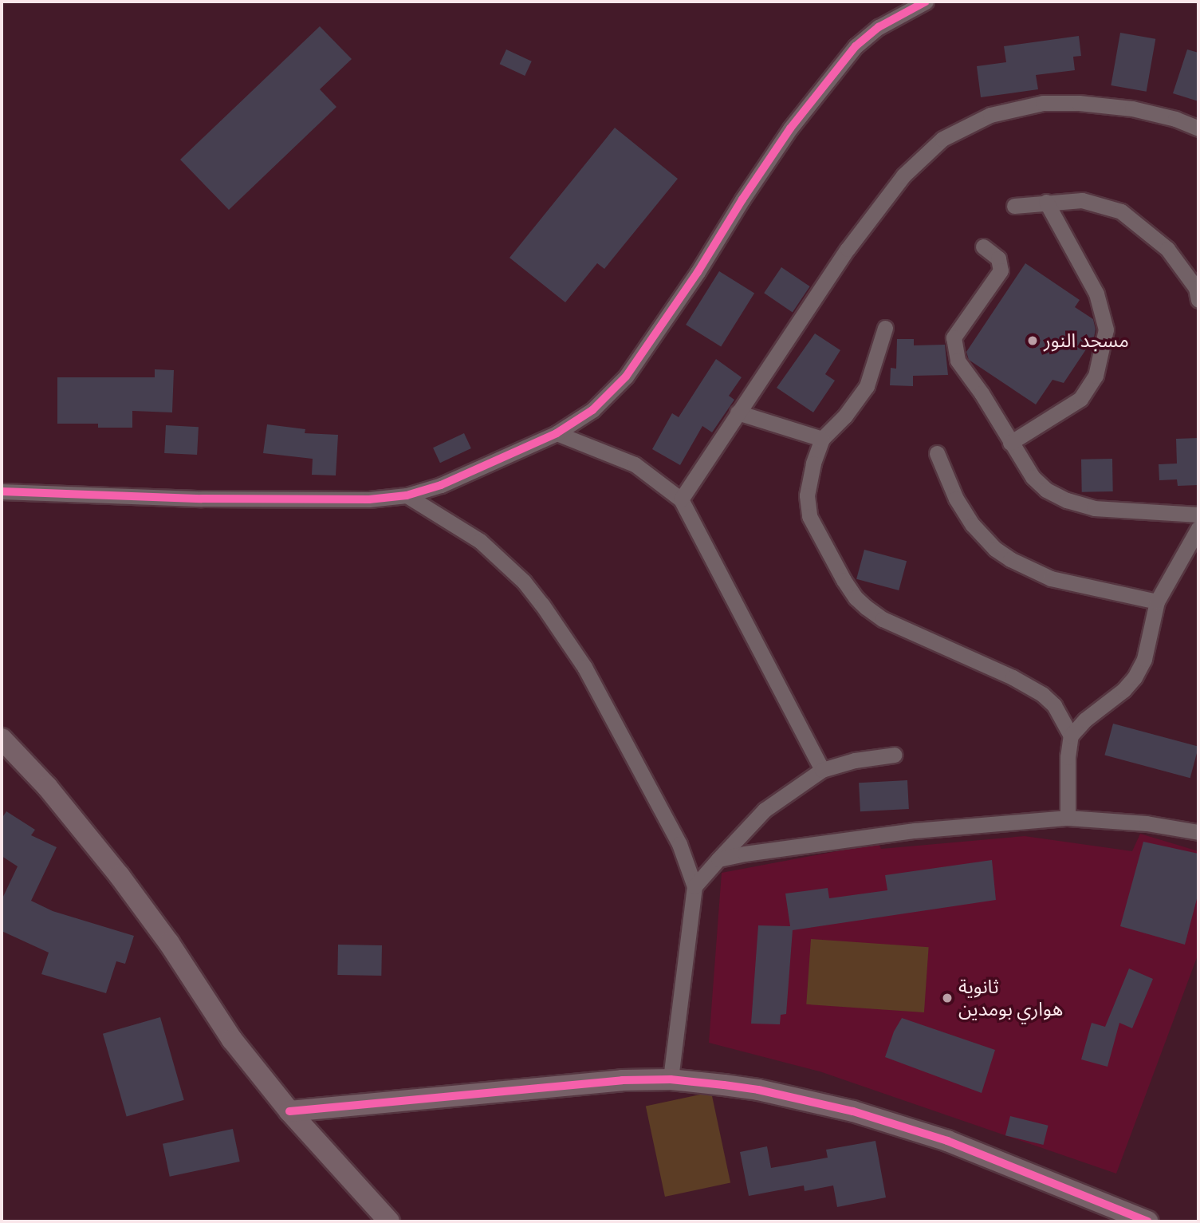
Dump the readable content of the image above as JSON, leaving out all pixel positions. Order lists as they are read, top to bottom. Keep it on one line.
{"places":["مسجد النور","ثانوية هواري بومدين"]}
